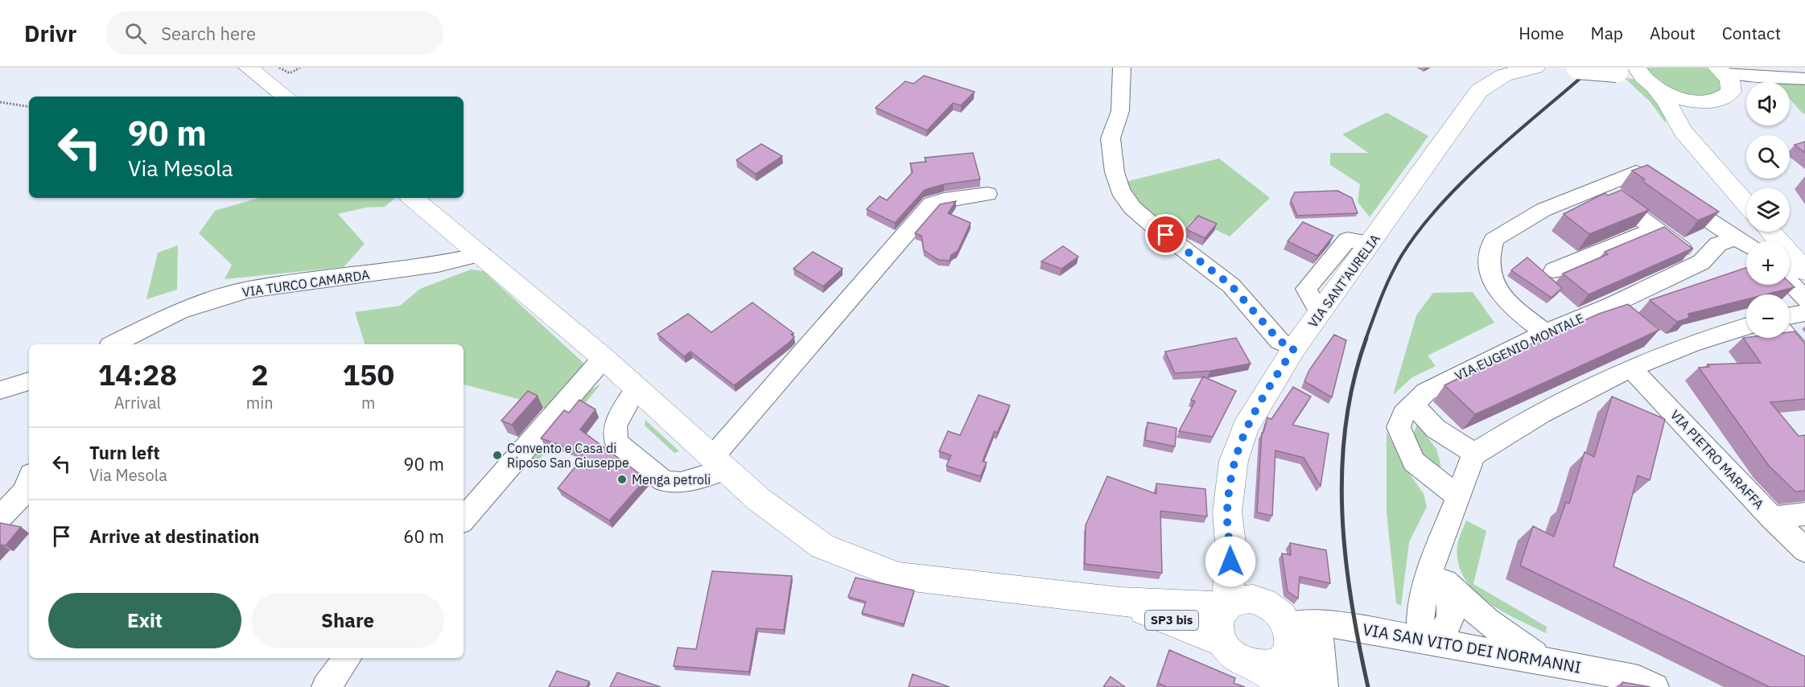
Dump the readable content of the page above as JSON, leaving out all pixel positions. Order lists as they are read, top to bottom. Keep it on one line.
{"streets":{"main road":["VIA SANT'AURELIA","SP3 bis"],"street":["VIA TURCO CAMARDA","VIA EUGENIO MONTALE","VIA PIETRO MARAFFA","VIA SAN VITO DEI NORMANNI"]},"crossings":[["SP3 bis","VIA SAN VITO DEI NORMANNI"]],"places":["Convento e Casa di Riposo San Giuseppe","Menga petroli"],"page":{"header":"Drivr","search":"Search here","nav":["Home","Map","About","Contact"],"map_buttons":["+","−"],"turn":["90 m","Via Mesola"],"eta":["14:28","Arrival","2","min","150","m"],"list":[{"name":"Turn left","note":"Via Mesola","value":"90 m"},{"name":"Arrive at destination","value":"60 m"}],"buttons":["Exit","Share"]}}
